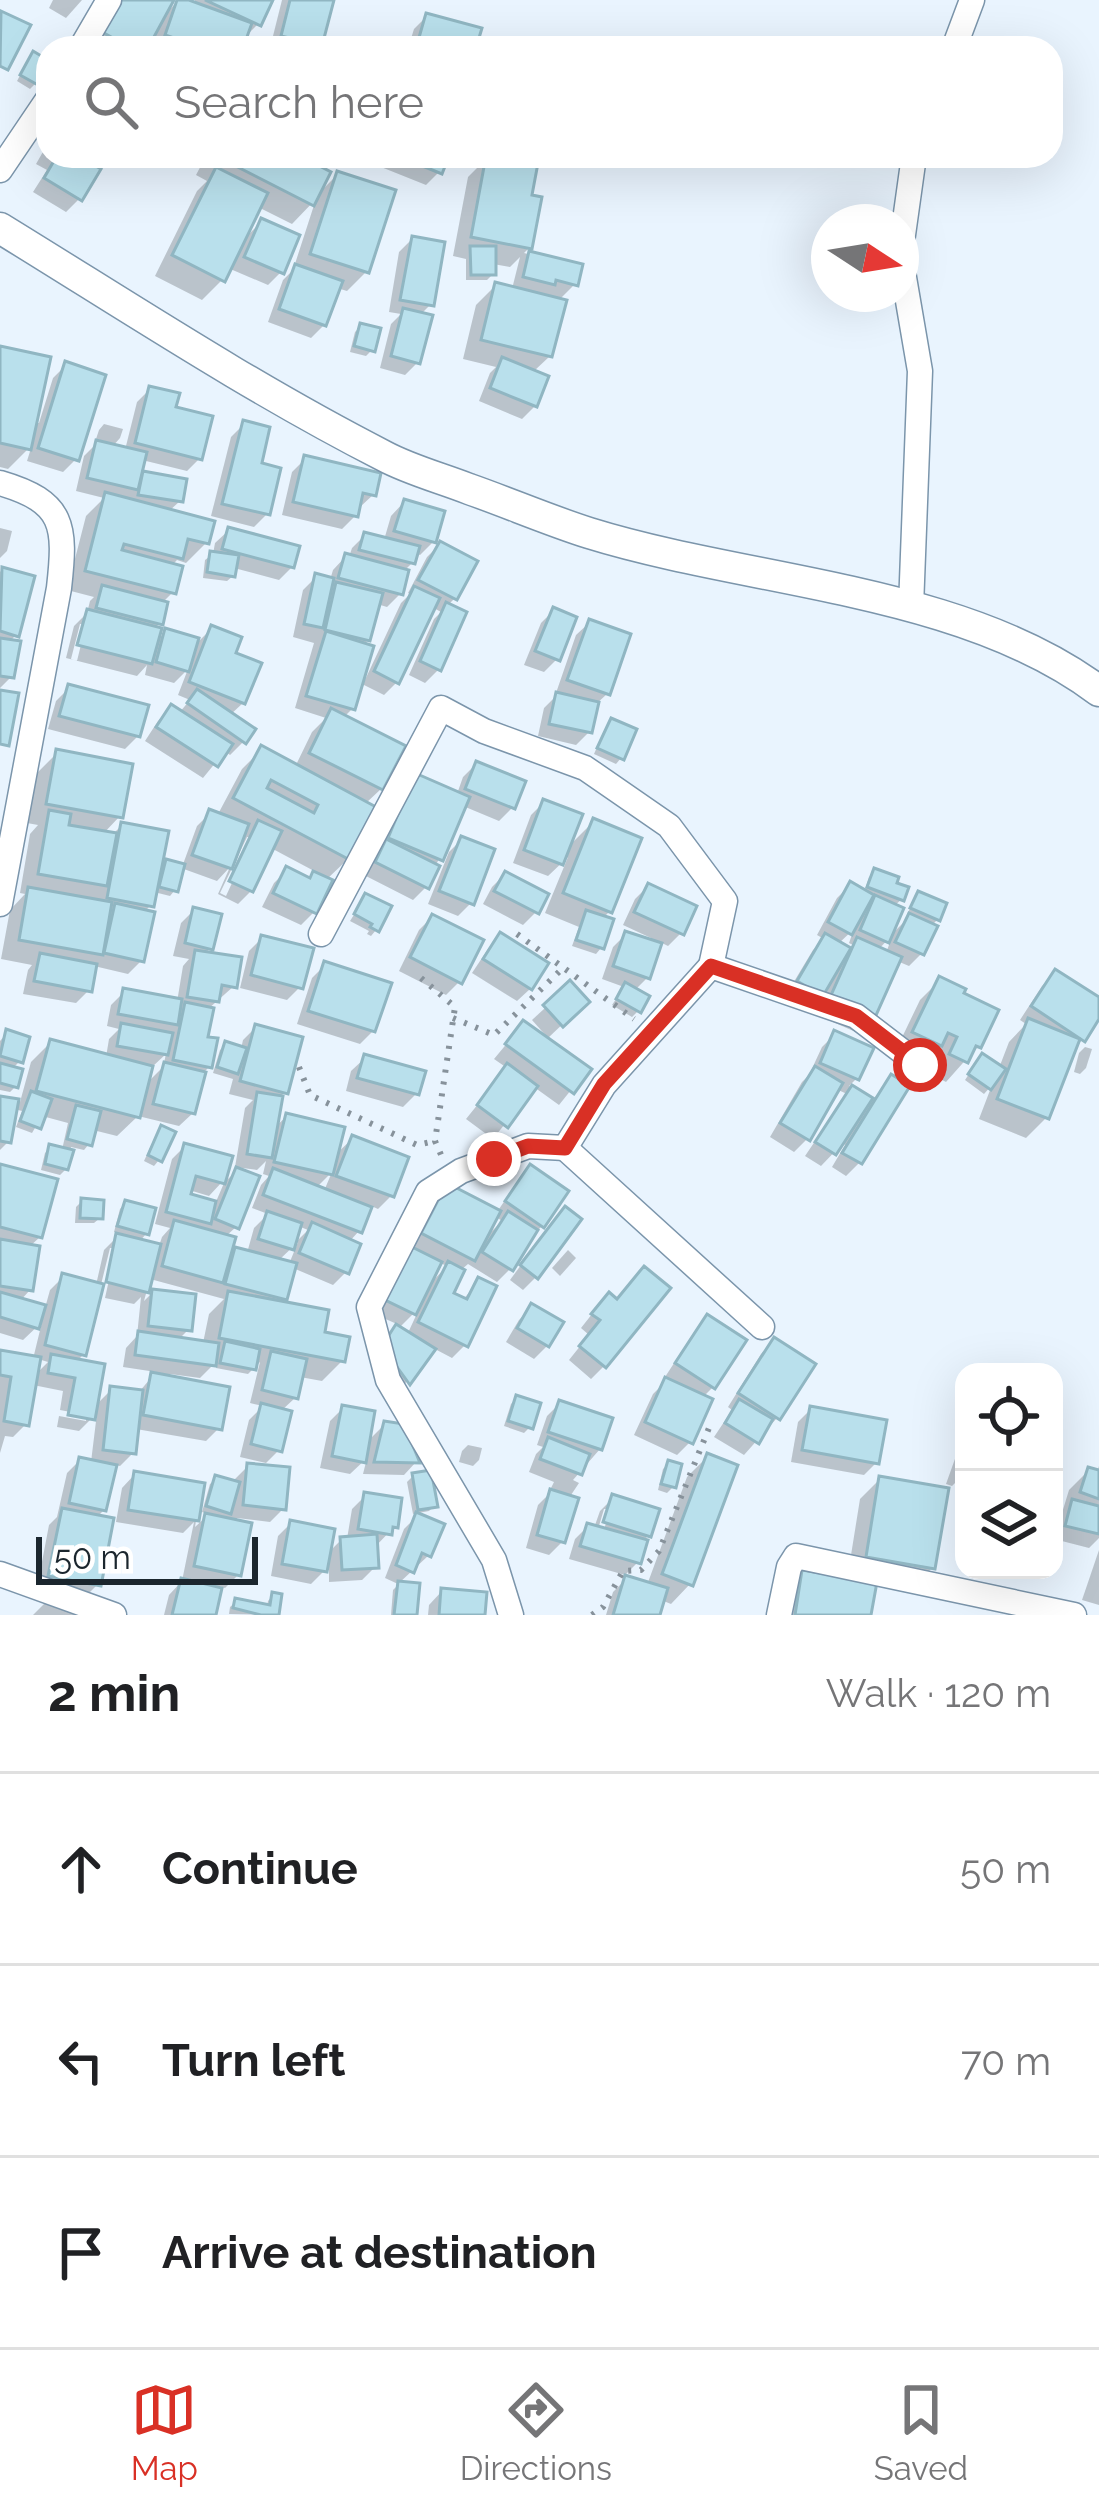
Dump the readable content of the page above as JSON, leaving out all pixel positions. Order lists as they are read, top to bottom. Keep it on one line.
{"scale_bar":"50 m","north":"right","page":{"search":"Search here","scale":"50 m","heading":["2 min","Walk · 120 m"],"list":[["Continue","50 m"],["Turn left","70 m"],"Arrive at destination"],"nav":["Map","Directions","Saved"]}}
